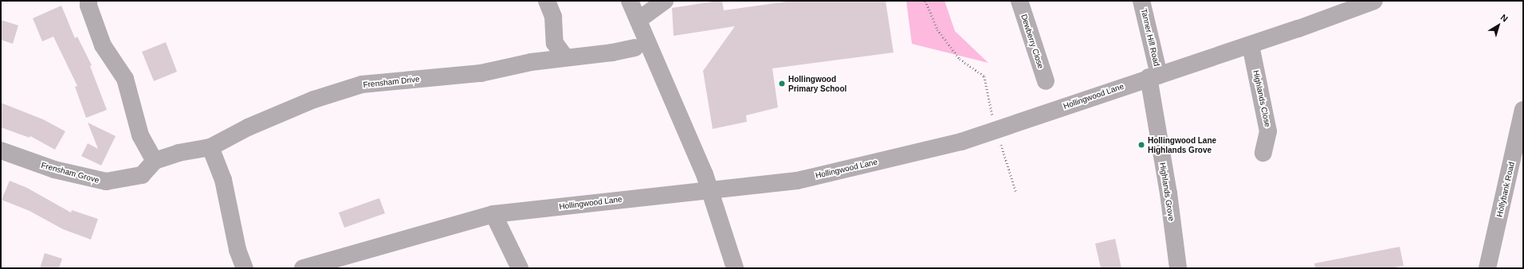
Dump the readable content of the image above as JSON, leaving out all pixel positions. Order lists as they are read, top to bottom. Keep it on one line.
{"streets":{"street":["Tanner Hill Road","Dewberry Close","Frensham Drive","Hollingwood Lane","Highlands Close","Frensham Grove","Hollybank Road","Highlands Grove"]},"crossings":[["Tanner Hill Road","Hollingwood Lane"],["Tanner Hill Road","Highlands Grove"],["Frensham Drive","Frensham Grove"],["Hollingwood Lane","Highlands Close"],["Hollingwood Lane","Highlands Grove"]],"places":["Hollingwood Primary School","Hollingwood Lane Highlands Grove"],"north":"top right"}
